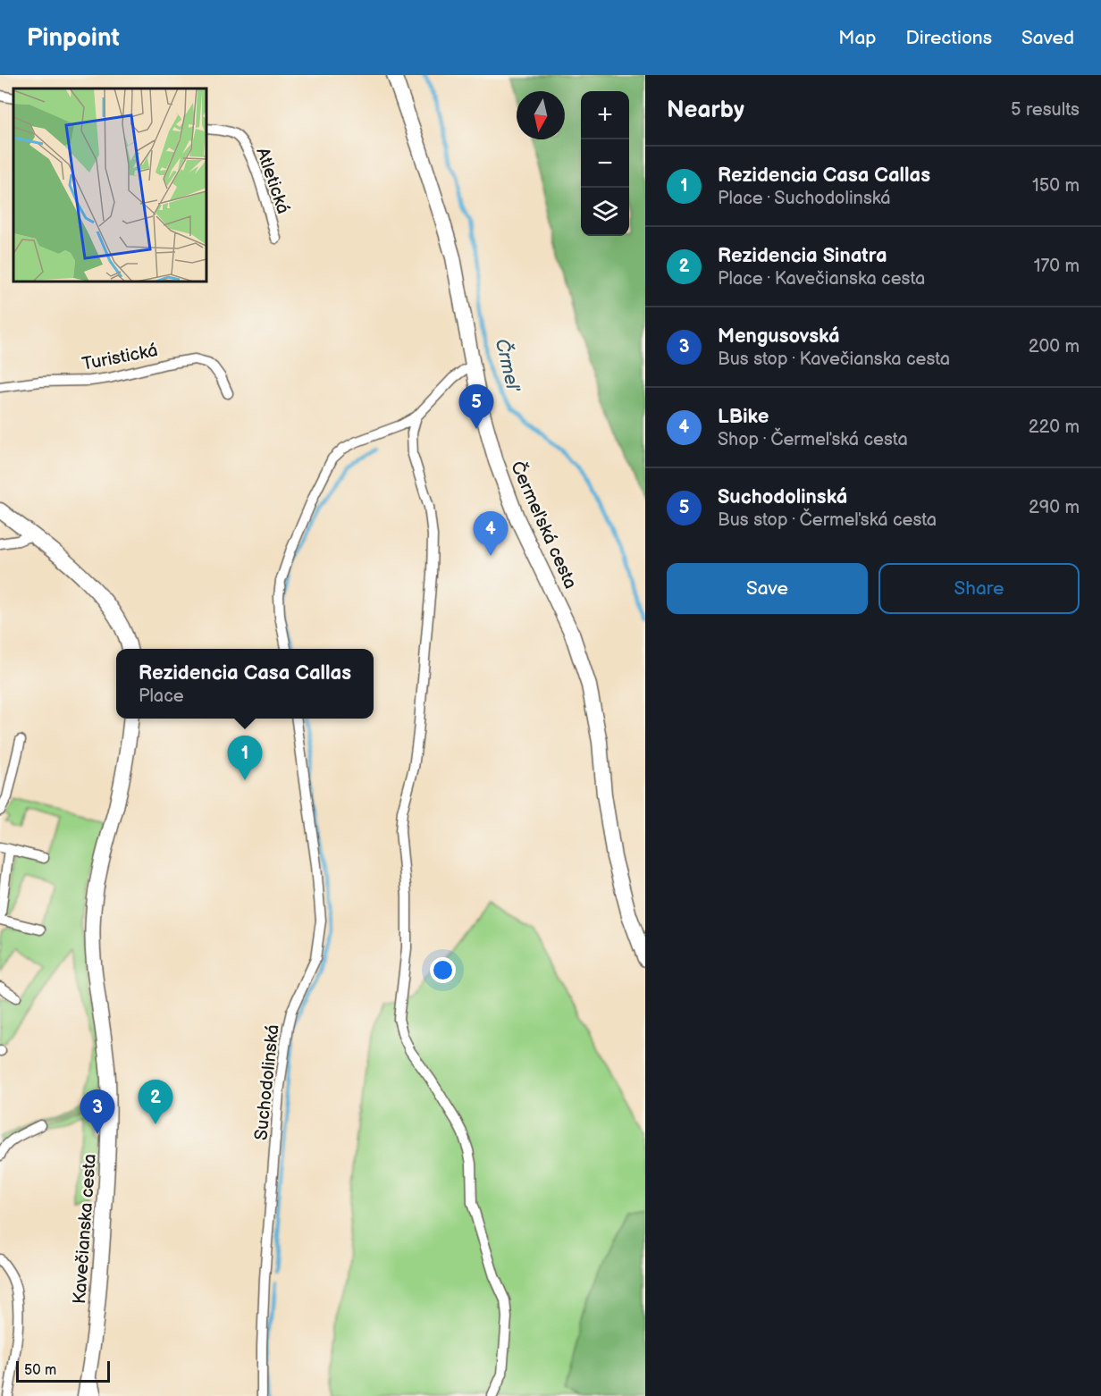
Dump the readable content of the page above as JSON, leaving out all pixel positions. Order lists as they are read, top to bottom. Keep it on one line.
{"streets":{"main road":["Čermeľská cesta","Kavečianska cesta"],"street":["Atletická","Turistická","Suchodolinská"]},"water":["Črmeľ"],"scale_bar":"50 m","north":"bottom","page":{"header":"Pinpoint","nav":["Map","Directions","Saved"],"heading":["Nearby","5 results"],"map_buttons":["+","−"],"list":[{"mark":"1","name":"Rezidencia Casa Callas","note":"Place · Suchodolinská","value":"150 m"},{"mark":"2","name":"Rezidencia Sinatra","note":"Place · Kavečianska cesta","value":"170 m"},{"mark":"3","name":"Mengusovská","note":"Bus stop · Kavečianska cesta","value":"200 m"},{"mark":"4","name":"LBike","note":"Shop · Čermeľská cesta","value":"220 m"},{"mark":"5","name":"Suchodolinská","note":"Bus stop · Čermeľská cesta","value":"290 m"}],"pins":["5","4","1","2","3"],"buttons":["Save","Share"],"popup":["Rezidencia Casa Callas","Place"],"scale":"50 m"}}
